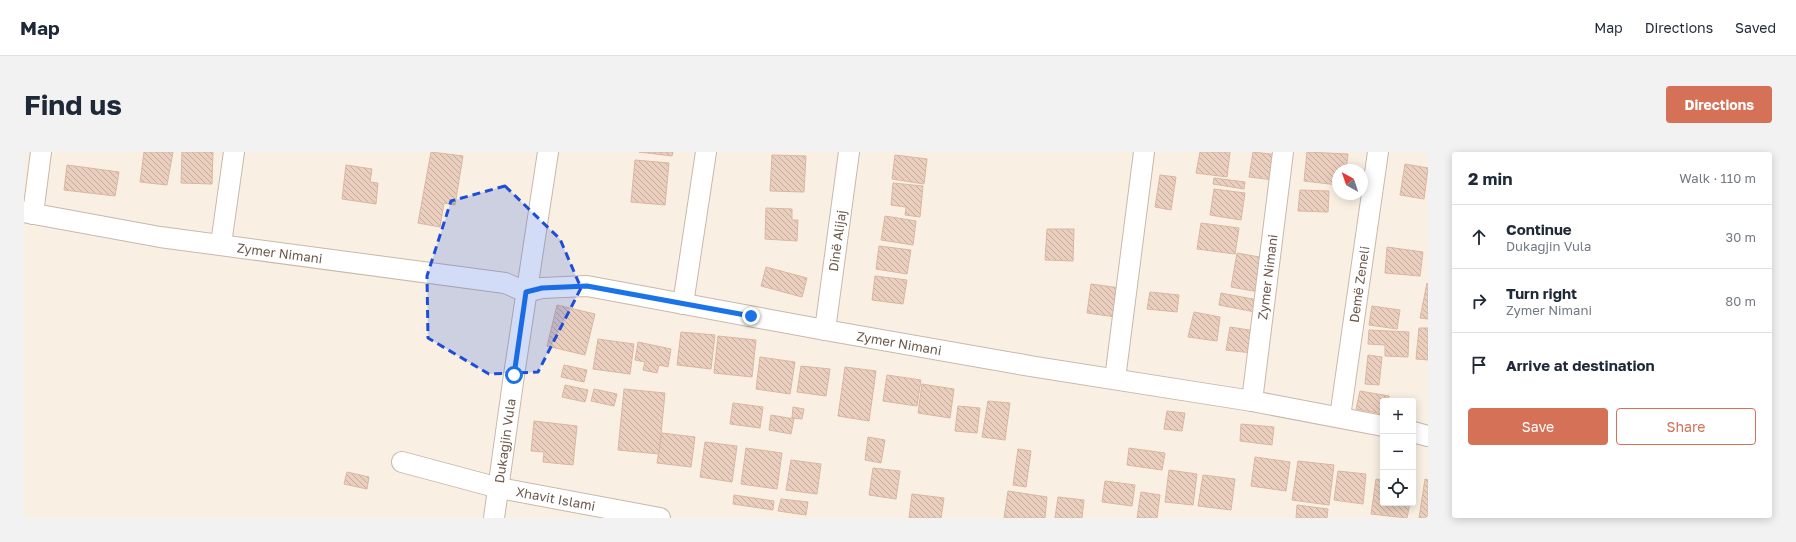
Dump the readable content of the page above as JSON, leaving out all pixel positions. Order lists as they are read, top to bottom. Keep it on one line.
{"streets":{"street":["Dinë Alijaj","Zymer Nimani","Demë Zeneli","Dukagjin Vula","Xhavit Islami"]},"crossings":[["Dinë Alijaj","Zymer Nimani"],["Zymer Nimani","Demë Zeneli"],["Zymer Nimani","Dukagjin Vula"],["Dukagjin Vula","Xhavit Islami"]],"north":"top left","page":{"header":"Map","nav":["Map","Directions","Saved"],"buttons":["Directions",["Save","Share"]],"title":"Find us","heading":["2 min","Walk · 110 m"],"list":[["Continue","Dukagjin Vula","30 m"],["Turn right","Zymer Nimani","80 m"],"Arrive at destination"],"map_buttons":["+","−"]}}
